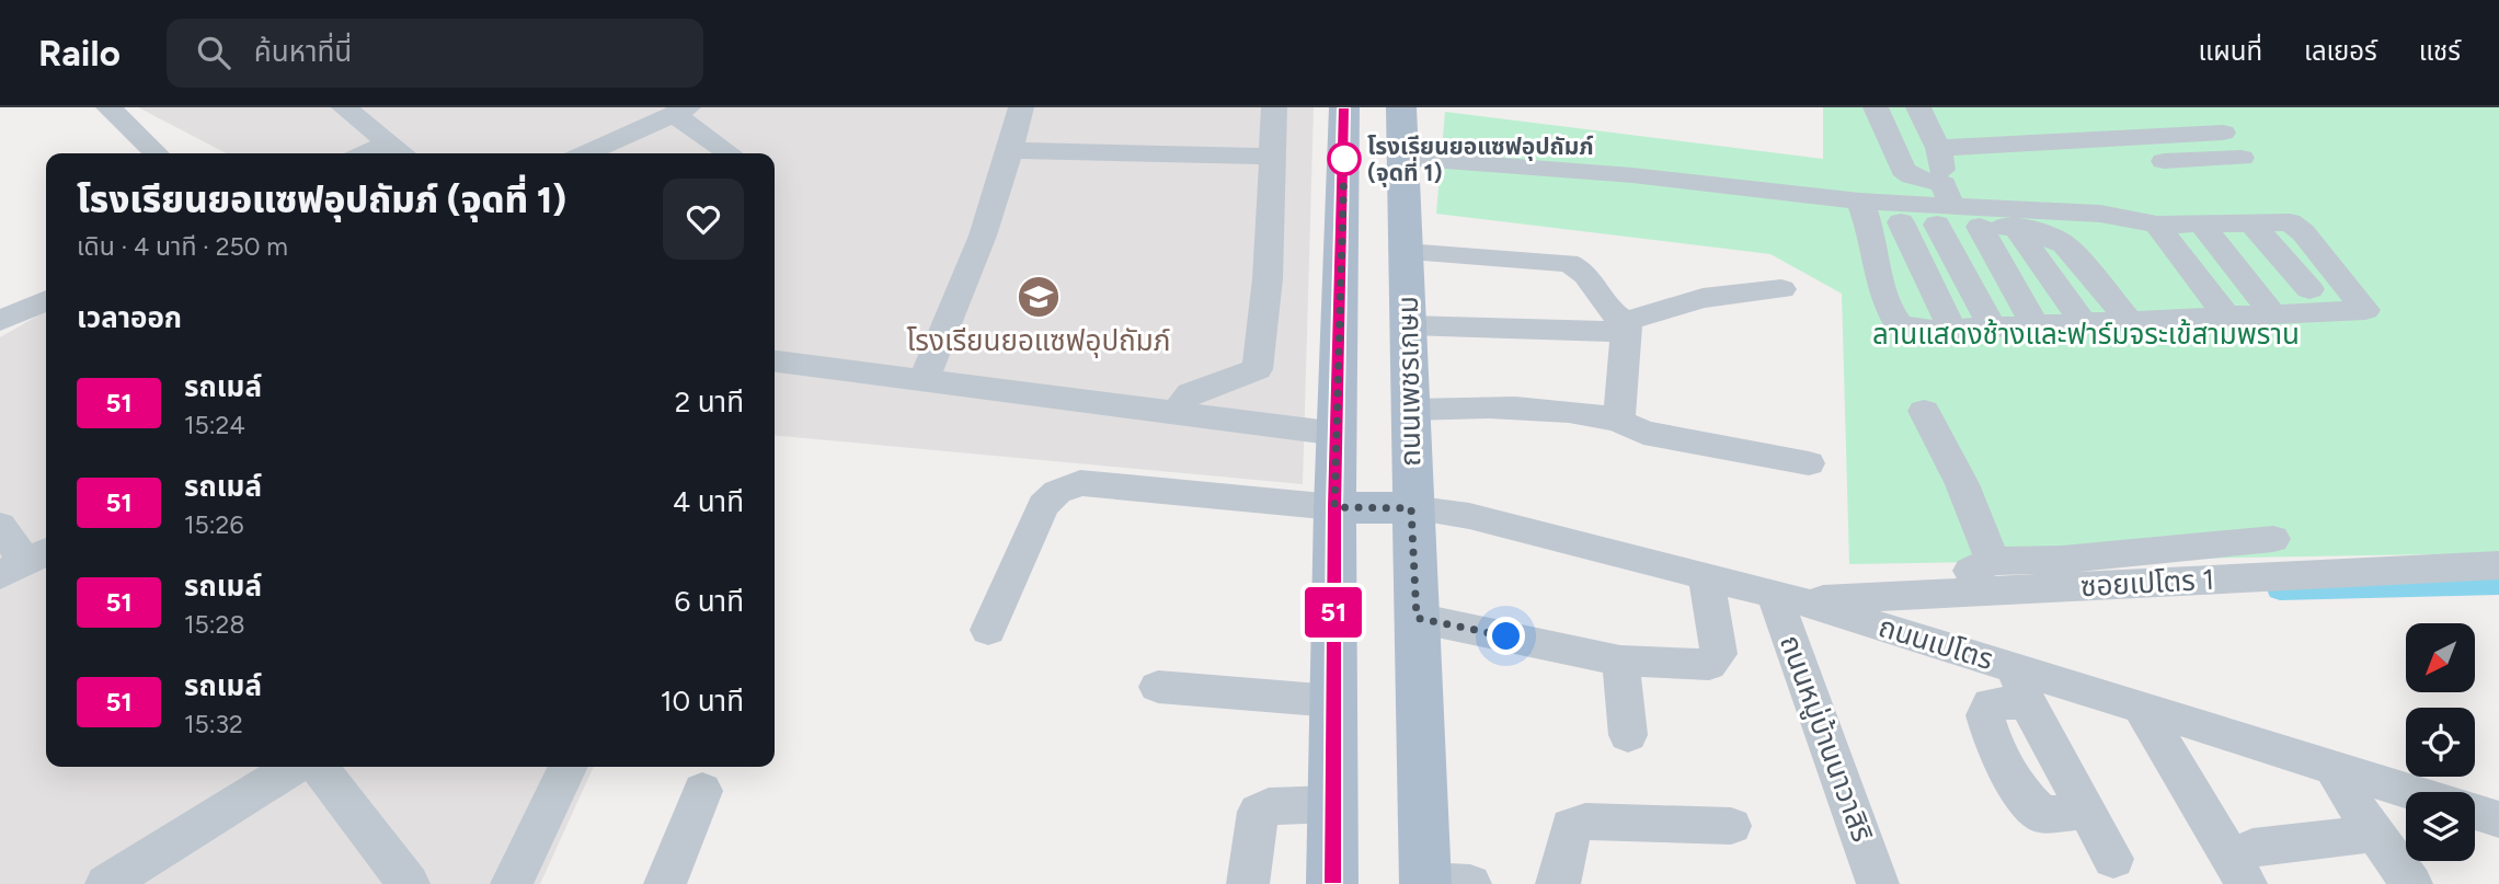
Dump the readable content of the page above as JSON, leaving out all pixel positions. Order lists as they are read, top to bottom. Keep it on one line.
{"streets":{"main road":["ถนนเพชรเกษม"],"street":["ซอยเปโตร 1","ถนนเปโตร","ถนนหมู่บ้านนาวาสิริ"]},"crossings":[["ถนนเพชรเกษม","ถนนเปโตร"],["ซอยเปโตร 1","ถนนเปโตร"],["ซอยเปโตร 1","ถนนหมู่บ้านนาวาสิริ"],["ถนนเปโตร","ถนนหมู่บ้านนาวาสิริ"]],"parks":["ลานแสดงช้างและฟาร์มจระเข้สามพราน"],"places":{"other":["โรงเรียนยอแซฟอุปถัมภ์ (จุดที่ 1)"],"school or university":["โรงเรียนยอแซฟอุปถัมภ์"]},"lines":["bus line 51"],"north":"bottom left","page":{"header":"Railo","search":"ค้นหาที่นี่","nav":["แผนที่","เลเยอร์","แชร์"],"on_map":"51","heading":[["โรงเรียนยอแซฟอุปถัมภ์ (จุดที่ 1)","เดิน · 4 นาที · 250 m"],"เวลาออก"],"list":[{"mark":"51","name":"รถเมล์","note":"15:24","value":"2 นาที"},{"mark":"51","name":"รถเมล์","note":"15:26","value":"4 นาที"},{"mark":"51","name":"รถเมล์","note":"15:28","value":"6 นาที"},{"mark":"51","name":"รถเมล์","note":"15:32","value":"10 นาที"}]}}
